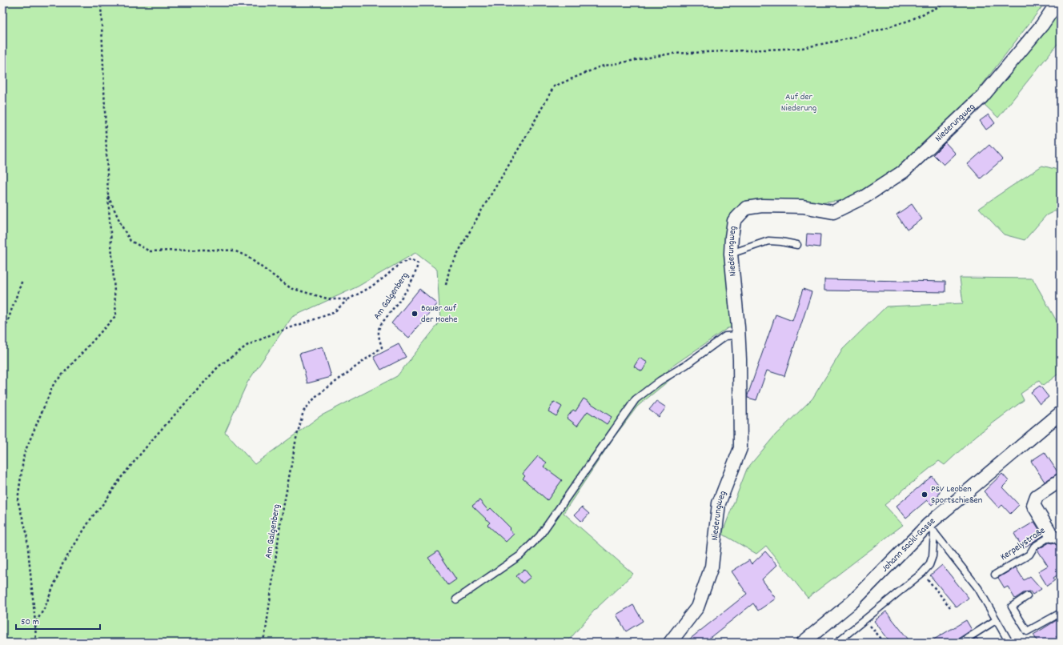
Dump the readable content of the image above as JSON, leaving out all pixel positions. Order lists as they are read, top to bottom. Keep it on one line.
{"streets":{"street":["Niederungweg","Johann Sackl-Gasse"],"lane":["Kerpelystraße"],"path":["Am Galgenberg"]},"parks":["Auf der Niederung"],"places":["Bauer auf der Hoehe","PSV Leoben Sportschießen"],"scale_bar":"50 m"}
